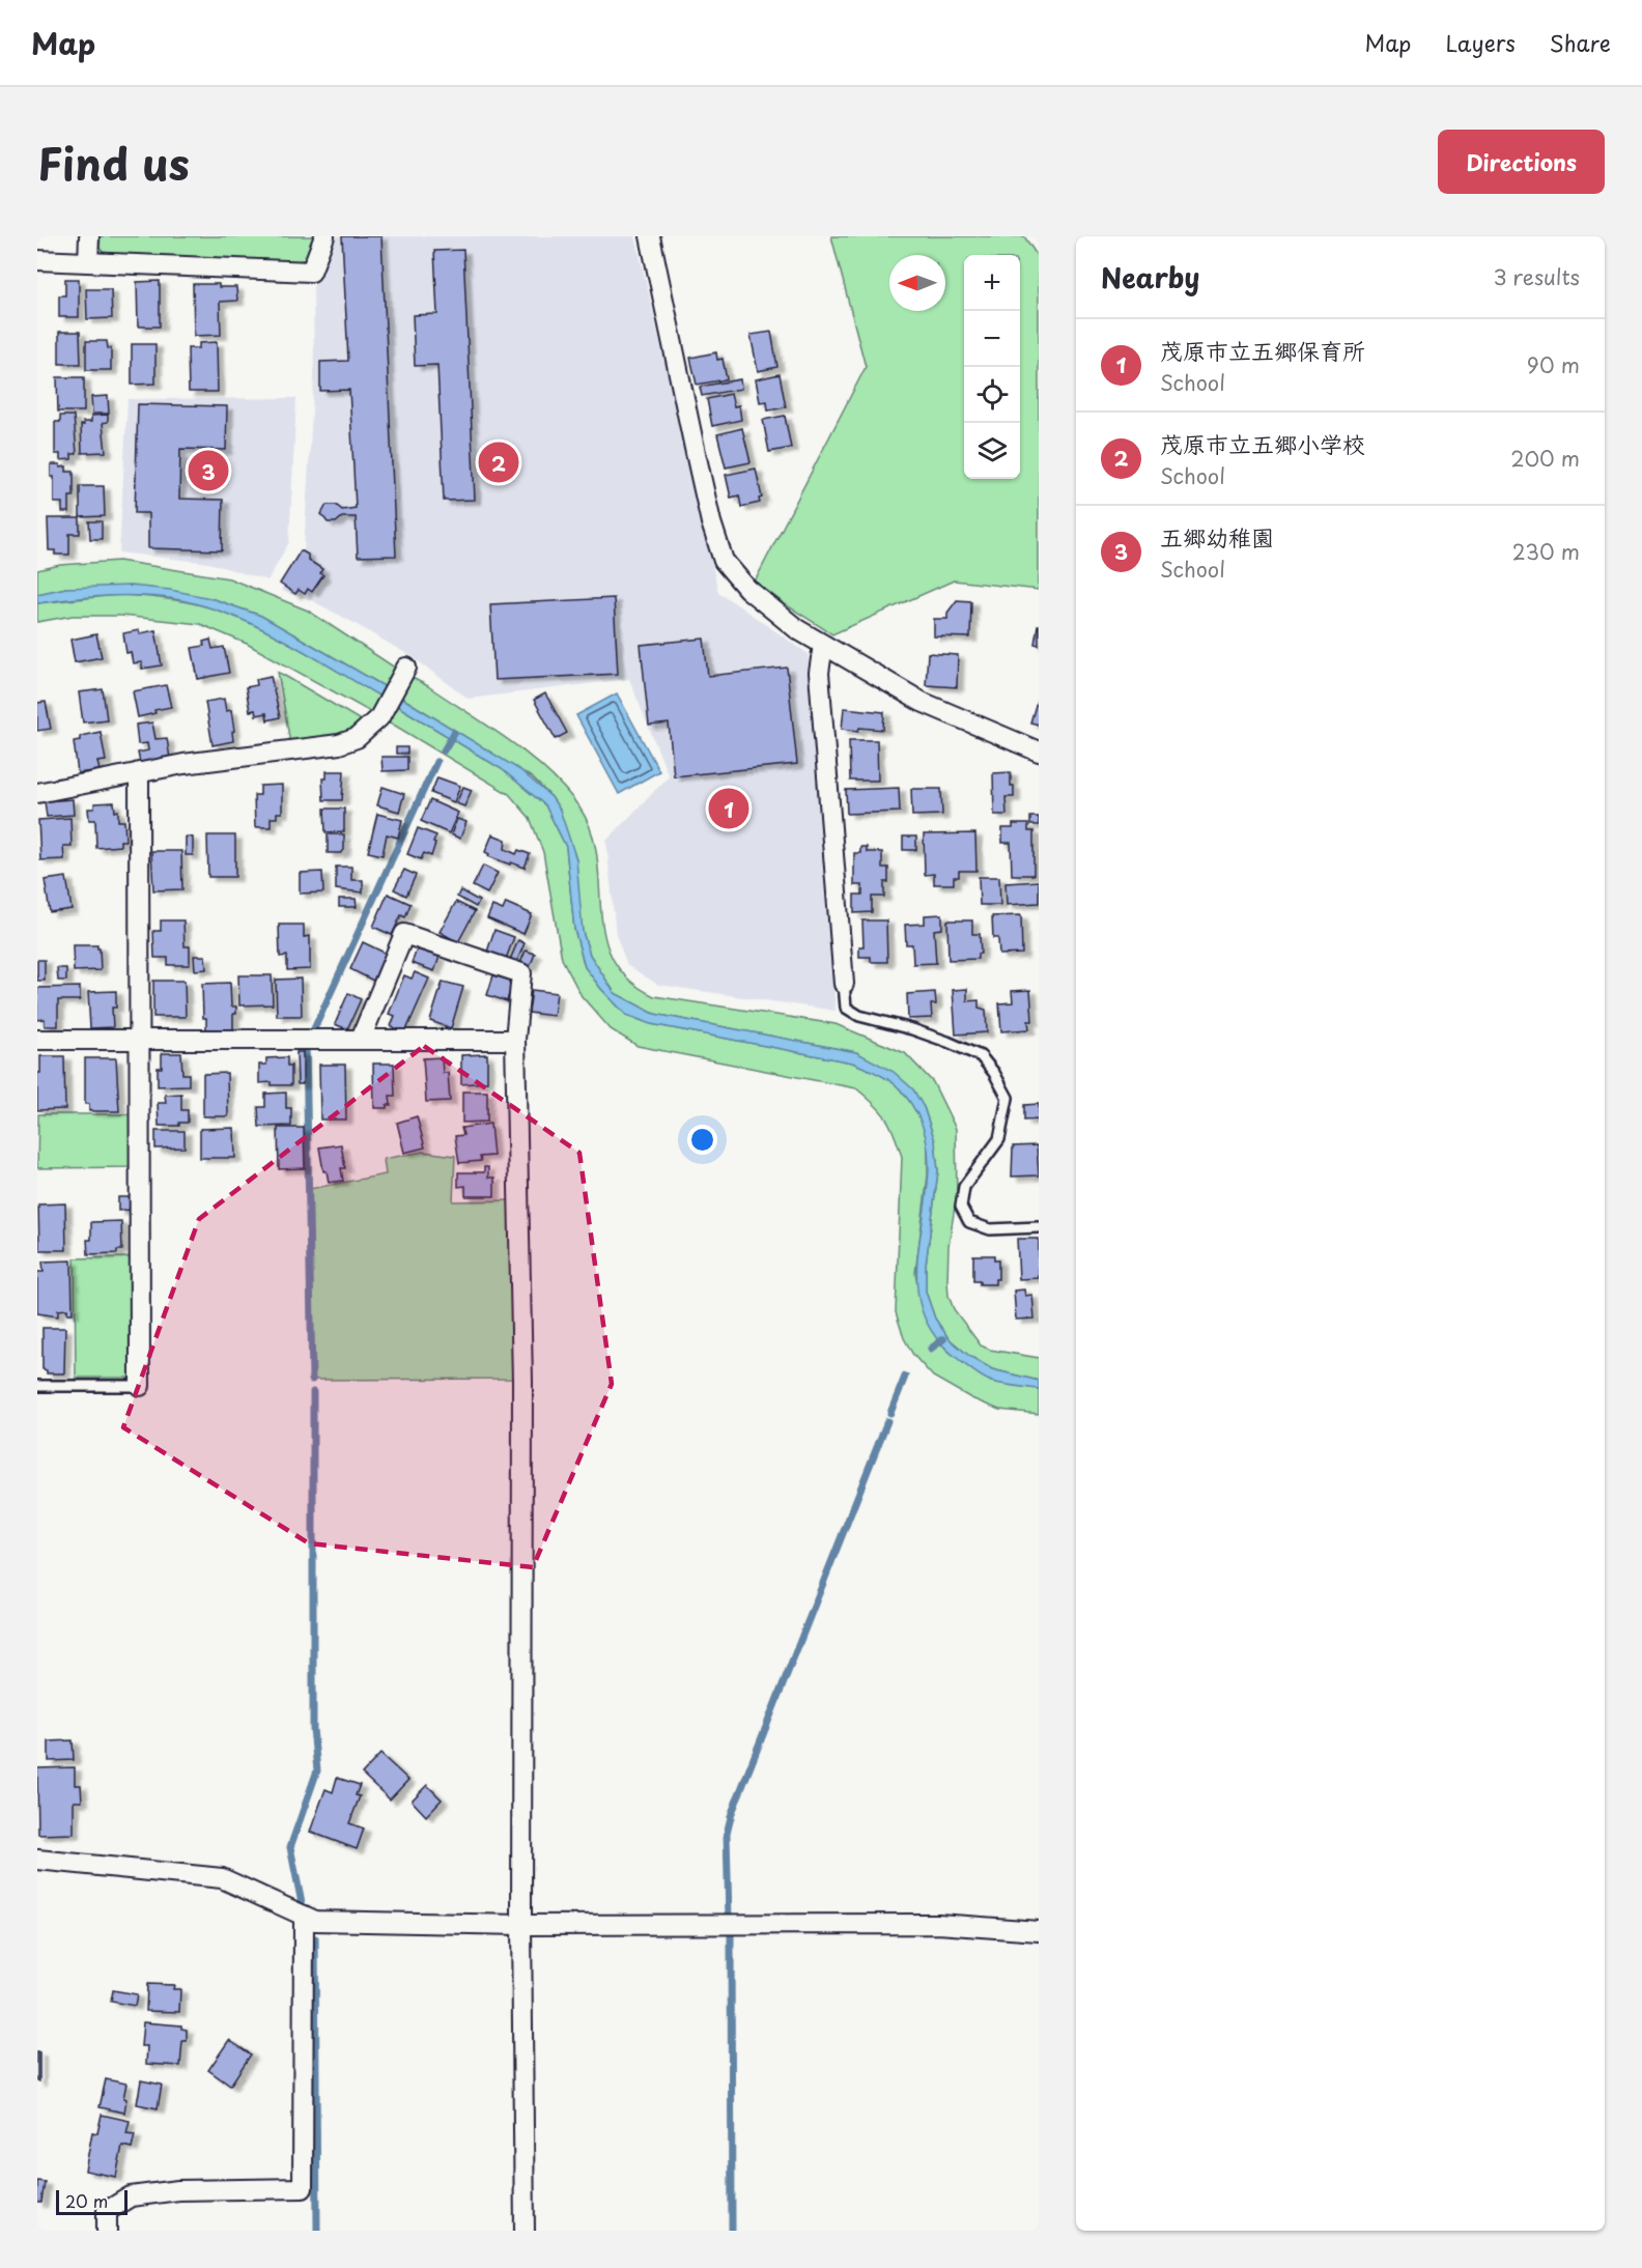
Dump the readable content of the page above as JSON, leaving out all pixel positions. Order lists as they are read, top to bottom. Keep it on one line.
{"scale_bar":"20 m","north":"left","page":{"header":"Map","nav":["Map","Layers","Share"],"title":"Find us","buttons":"Directions","heading":["Nearby","3 results"],"map_buttons":["+","−"],"list":[{"mark":"1","name":"茂原市立五郷保育所","note":"School","value":"90 m"},{"mark":"2","name":"茂原市立五郷小学校","note":"School","value":"200 m"},{"mark":"3","name":"五郷幼稚園","note":"School","value":"230 m"}],"pins":["2","3","1"],"scale":"20 m"}}
